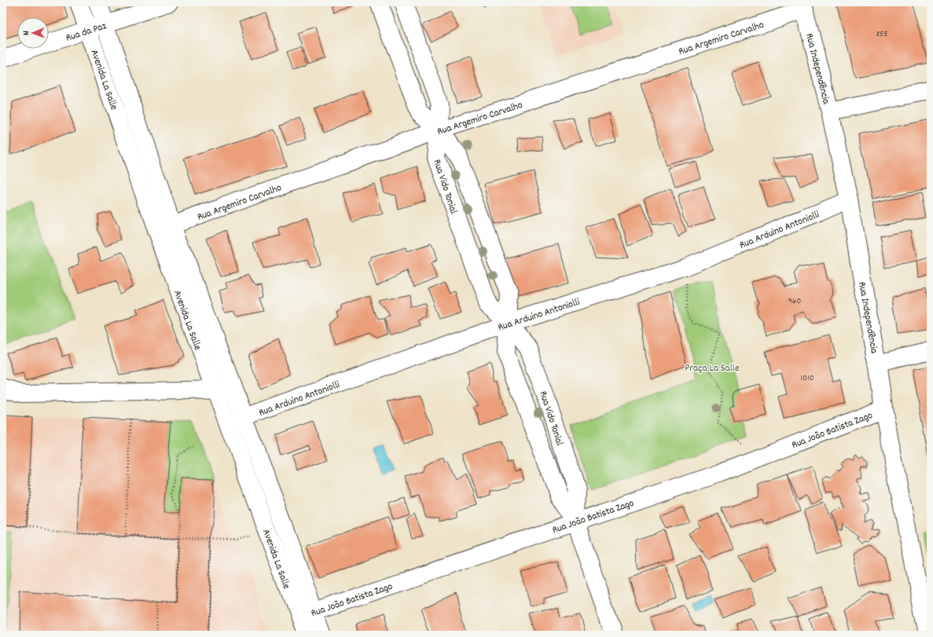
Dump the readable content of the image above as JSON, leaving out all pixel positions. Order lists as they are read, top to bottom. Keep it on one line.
{"streets":{"street":["Rua da Paz","Rua Argemiro Carvalho","Rua Independência","Avenida La Salle","Rua Vido Tonial","Rua Arduino Antoniolli","Rua João Batista Zago"]},"crossings":[["Rua da Paz","Avenida La Salle"],["Rua Argemiro Carvalho","Rua Independência"],["Rua Argemiro Carvalho","Avenida La Salle"],["Rua Argemiro Carvalho","Rua Vido Tonial"],["Rua Independência","Rua Arduino Antoniolli"],["Rua Independência","Rua João Batista Zago"],["Avenida La Salle","Rua Arduino Antoniolli"],["Avenida La Salle","Rua João Batista Zago"],["Rua Vido Tonial","Rua Arduino Antoniolli"],["Rua Vido Tonial","Rua João Batista Zago"]],"parks":["Praça La Salle"],"house_numbers":["855","960","1010"],"north":"left"}
